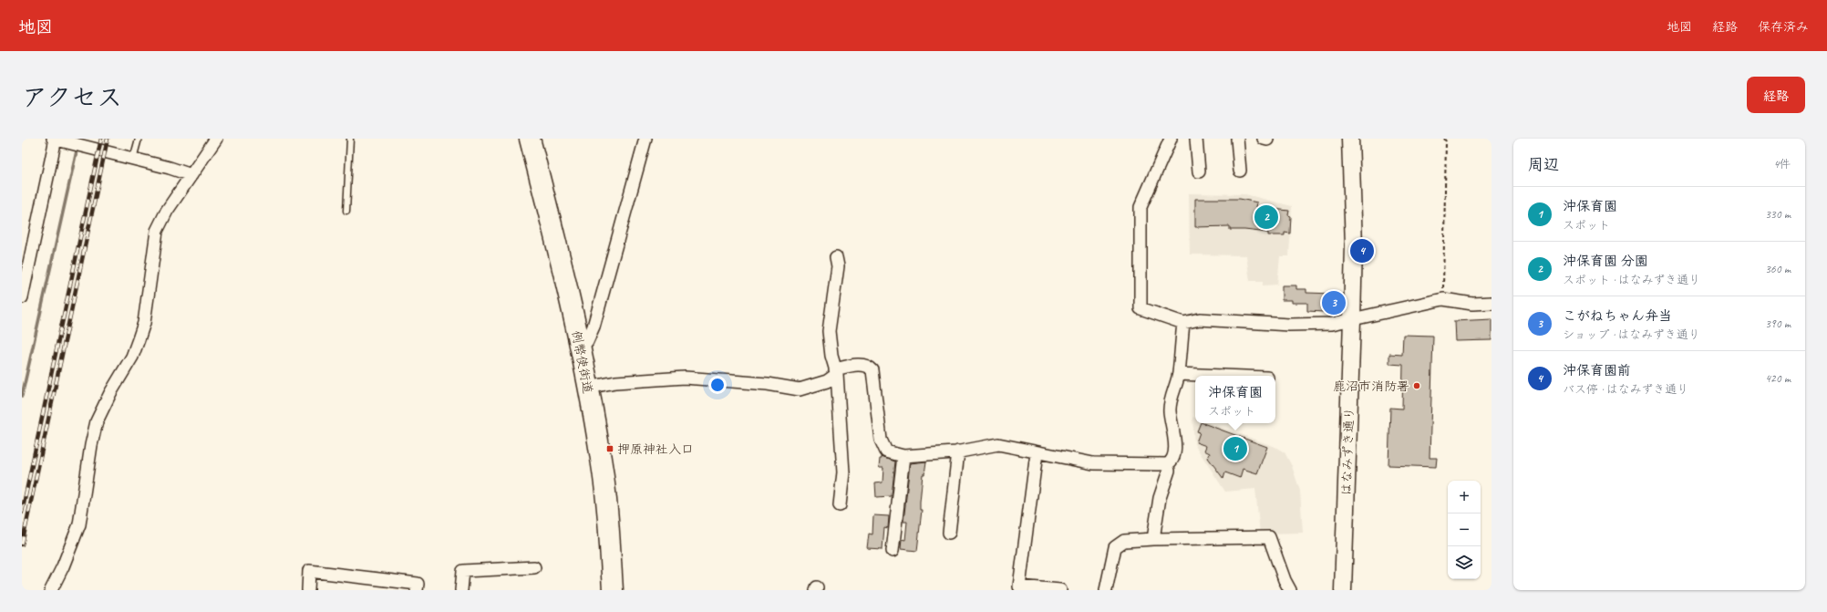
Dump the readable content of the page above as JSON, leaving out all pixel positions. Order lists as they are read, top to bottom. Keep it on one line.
{"streets":{"highway":["例幣使街道"],"street":["はなみずき通り"]},"places":{"other":["鹿沼市消防署"],"transit":["押原神社入口"]},"page":{"header":"地図","nav":["地図","経路","保存済み"],"title":"アクセス","buttons":"経路","heading":["周辺","4件"],"list":[{"mark":"1","name":"沖保育園","note":"スポット","value":"330 m"},{"mark":"2","name":"沖保育園 分園","note":"スポット · はなみずき通り","value":"360 m"},{"mark":"3","name":"こがねちゃん弁当","note":"ショップ · はなみずき通り","value":"390 m"},{"mark":"4","name":"沖保育園前","note":"バス停 · はなみずき通り","value":"420 m"}],"pins":["2","4","3","1"],"popup":["沖保育園","スポット"],"map_buttons":["+","−"]}}
